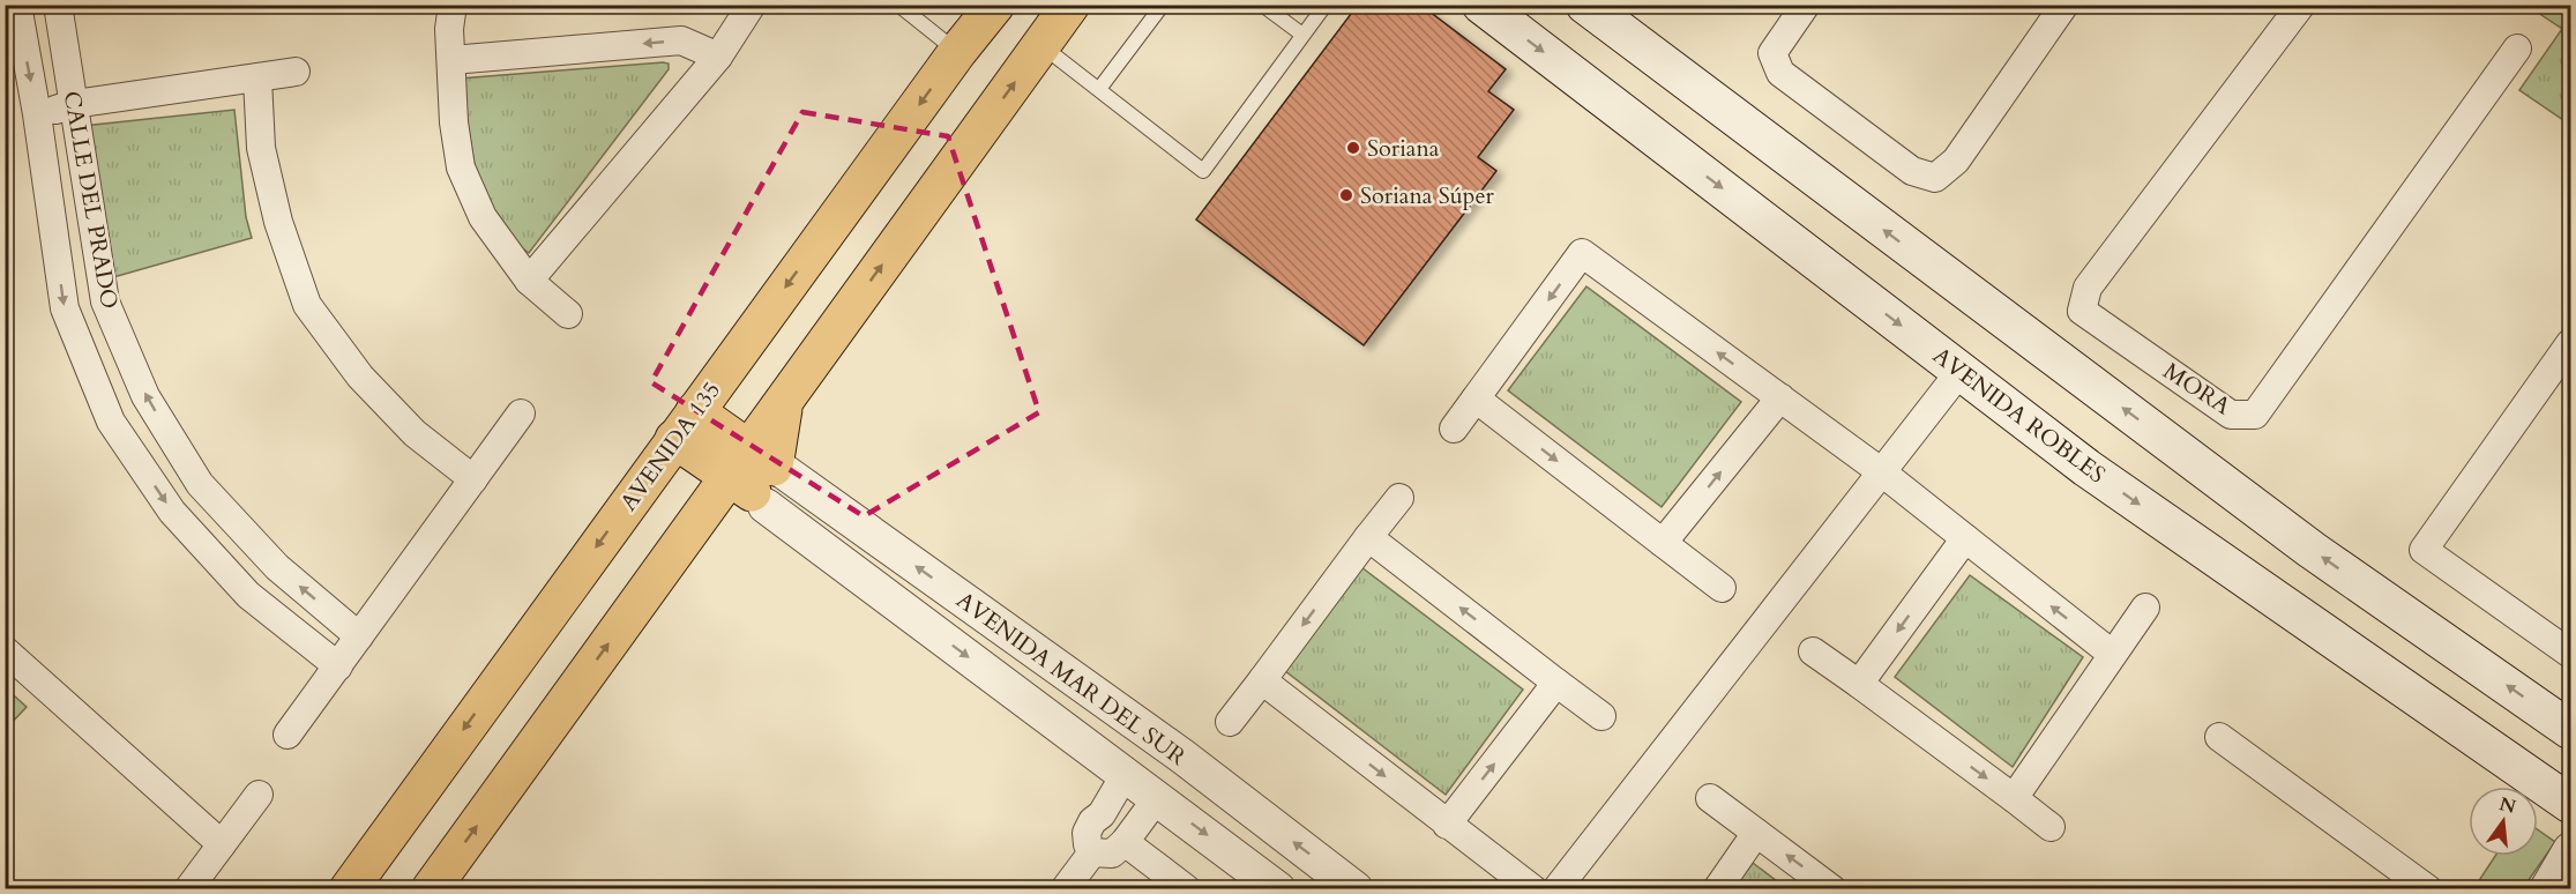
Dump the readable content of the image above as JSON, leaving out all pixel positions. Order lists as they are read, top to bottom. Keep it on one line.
{"streets":{"main road":["AVENIDA ROBLES","AVENIDA 135"],"street":["CALLE DEL PRADO","MORA","AVENIDA MAR DEL SUR"]},"places":["Soriana","Soriana Súper"],"north":"top"}
